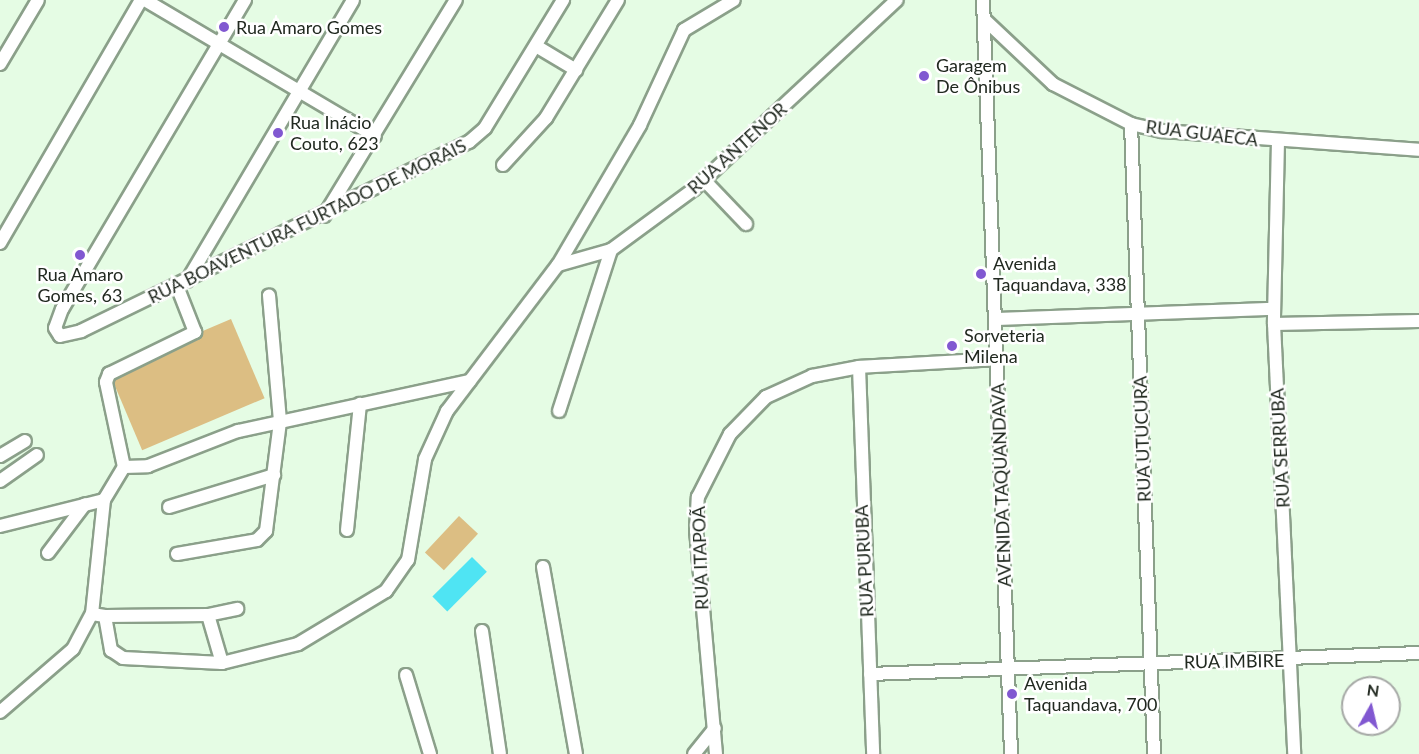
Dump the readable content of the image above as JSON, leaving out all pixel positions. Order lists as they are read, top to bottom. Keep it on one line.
{"streets":{"street":["RUA GUAECA","RUA ANTENOR","RUA BOAVENTURA FURTADO DE MORAIS","RUA UTUCURA","RUA SERRUBA","AVENIDA TAQUANDAVA","RUA ITAPOÃ","RUA PURUBA","RUA IMBIRE"]},"crossings":[["RUA GUAECA","RUA UTUCURA"],["RUA GUAECA","RUA SERRUBA"],["RUA GUAECA","AVENIDA TAQUANDAVA"],["RUA UTUCURA","RUA IMBIRE"],["RUA SERRUBA","RUA IMBIRE"],["AVENIDA TAQUANDAVA","RUA ITAPOÃ"],["AVENIDA TAQUANDAVA","RUA IMBIRE"],["RUA ITAPOÃ","RUA PURUBA"],["RUA PURUBA","RUA IMBIRE"]],"places":["Rua Amaro Gomes","Garagem De Ônibus","Rua Inácio Couto, 623","Rua Amaro Gomes, 63","Avenida Taquandava, 338","Sorveteria Milena","Avenida Taquandava, 700"],"north":"top"}
